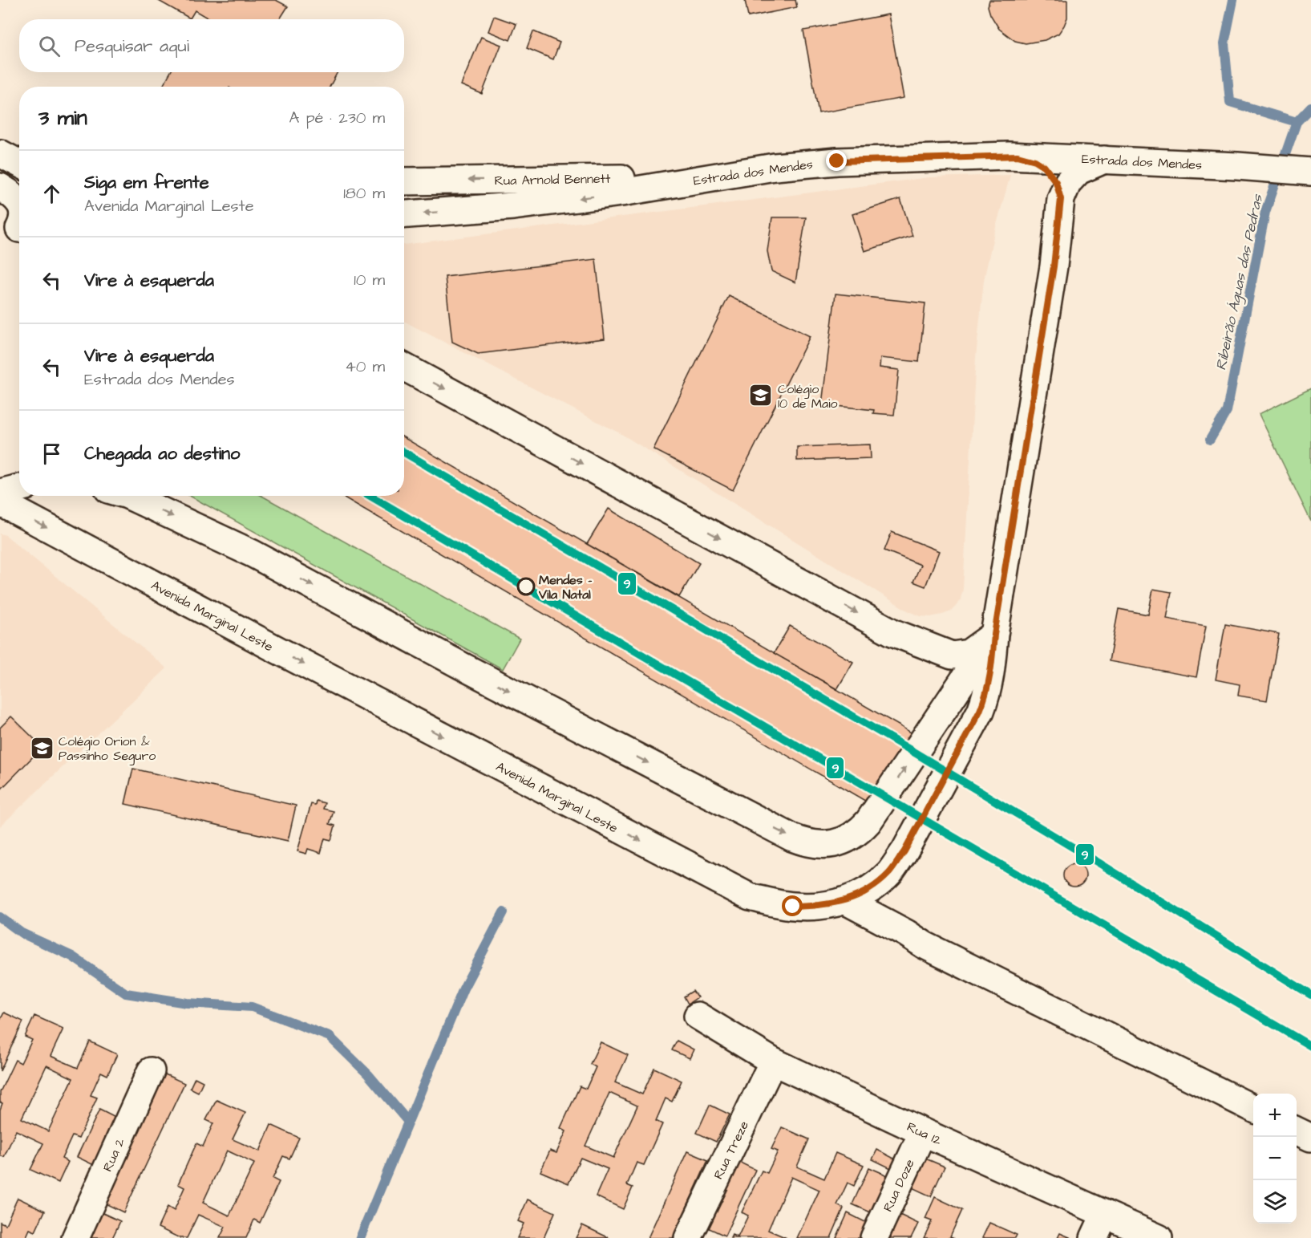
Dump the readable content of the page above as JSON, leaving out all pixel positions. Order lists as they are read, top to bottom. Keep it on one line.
{"streets":{"street":["Estrada dos Mendes","Rua Arnold Bennett","Avenida Marginal Leste","Rua 12","Rua Treze","Rua 2","Rua Doze"]},"crossings":[["Estrada dos Mendes","Rua Arnold Bennett"],["Rua 12","Rua Treze"],["Rua 12","Rua Doze"]],"one_way":["Rua Arnold Bennett"],"water":["Ribeirão Águas das Pedras"],"places":{"school or university":["Colégio 10 de Maio","Colégio Orion & Passinho Seguro"],"other":["Mendes - Vila Natal"]},"lines":["transit line 9"],"page":{"search":"Pesquisar aqui","heading":["3 min","A pé · 230 m"],"list":[["Siga em frente","Avenida Marginal Leste","180 m"],["Vire à esquerda","10 m"],["Vire à esquerda","Estrada dos Mendes","40 m"],"Chegada ao destino"],"map_buttons":["+","−"]}}
